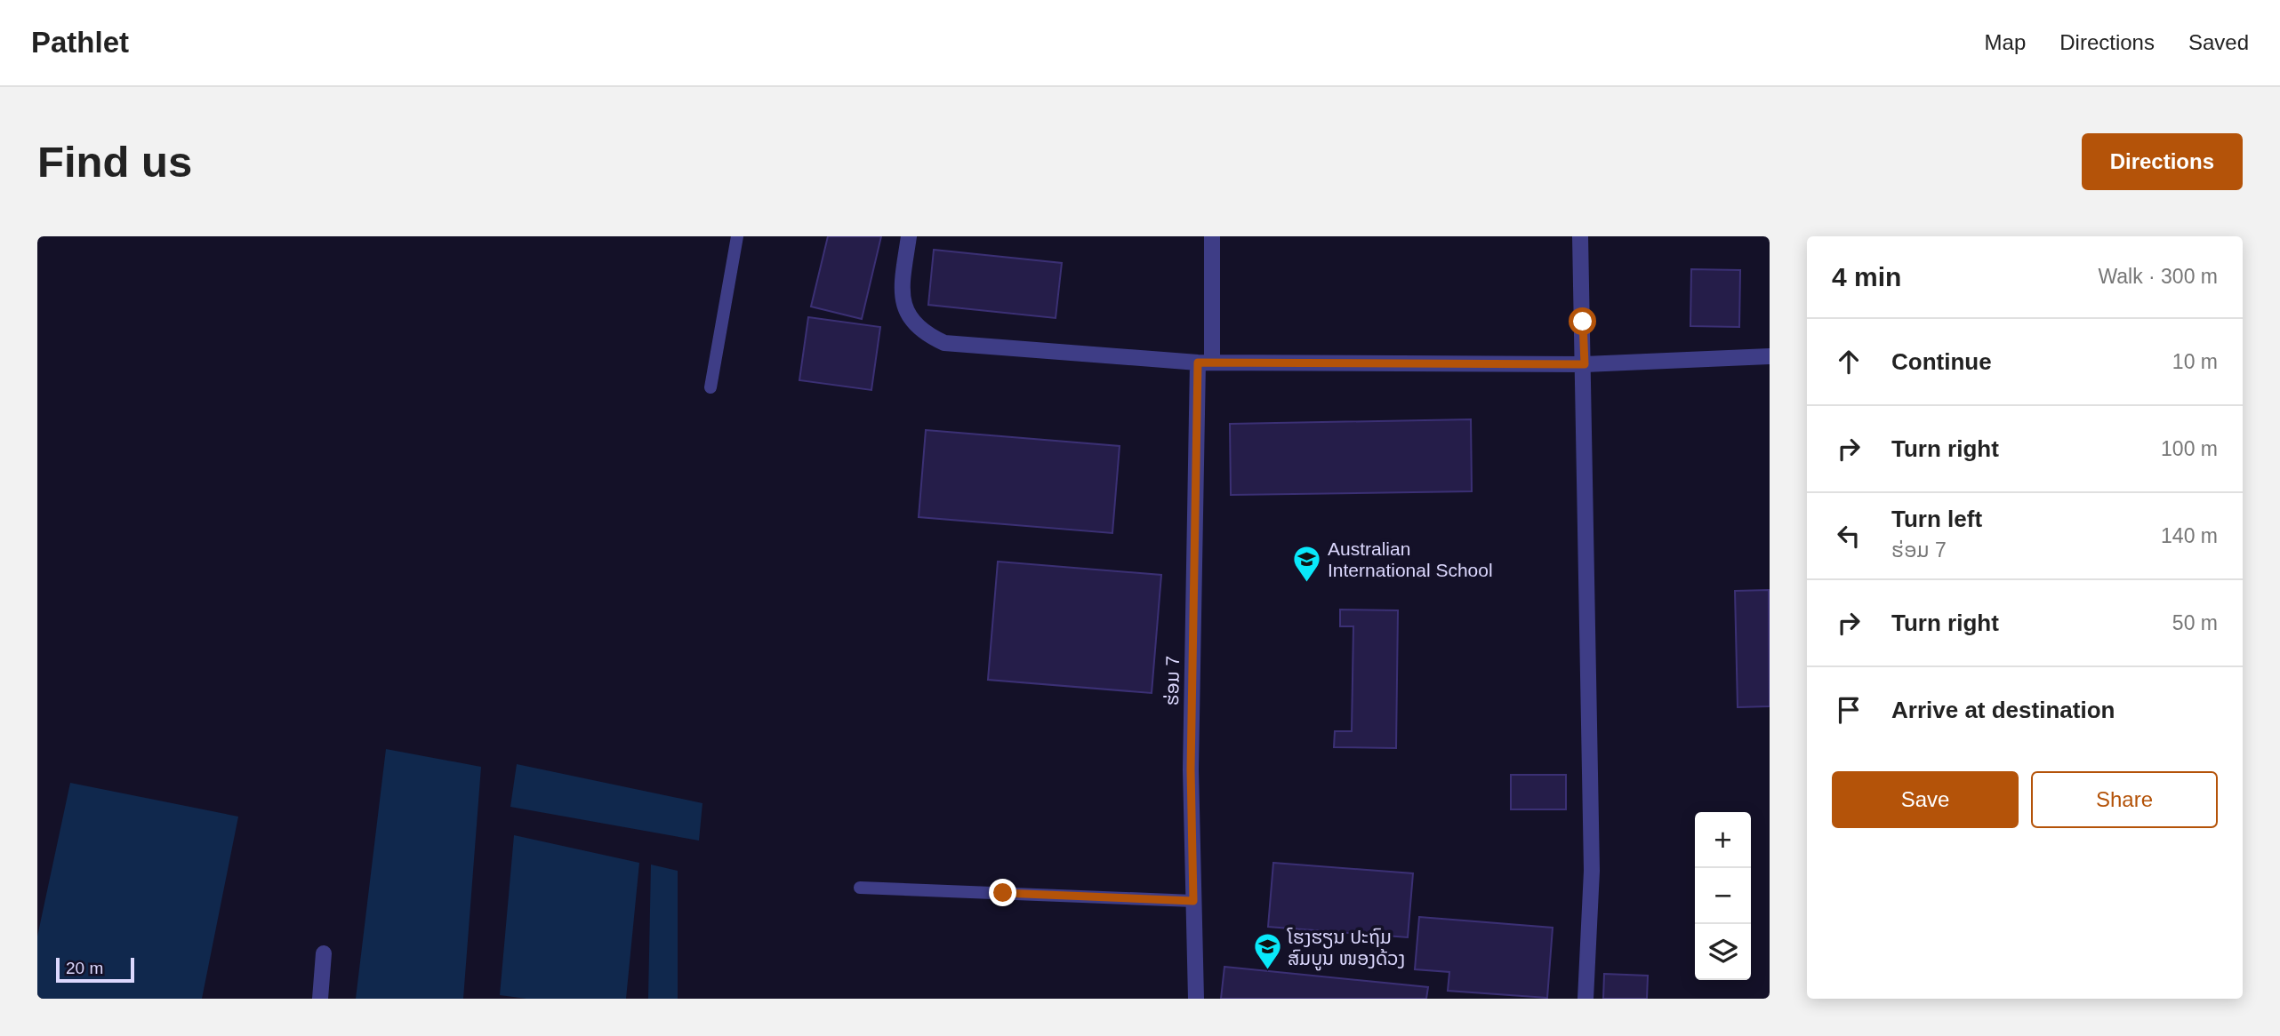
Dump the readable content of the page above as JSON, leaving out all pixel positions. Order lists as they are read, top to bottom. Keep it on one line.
{"streets":{"street":["ຮ່ອມ 7"]},"places":{"school or university":["Australian International School","ໂຮງຮຽນ ປະຖົມ ສົມບູນ ໜອງດ້ວງ"]},"scale_bar":"20 m","page":{"header":"Pathlet","nav":["Map","Directions","Saved"],"buttons":["Directions",["Save","Share"]],"title":"Find us","heading":["4 min","Walk · 300 m"],"list":[["Continue","10 m"],["Turn right","100 m"],["Turn left","ຮ່ອມ 7","140 m"],["Turn right","50 m"],"Arrive at destination"],"map_buttons":["+","−"],"scale":"20 m"}}
